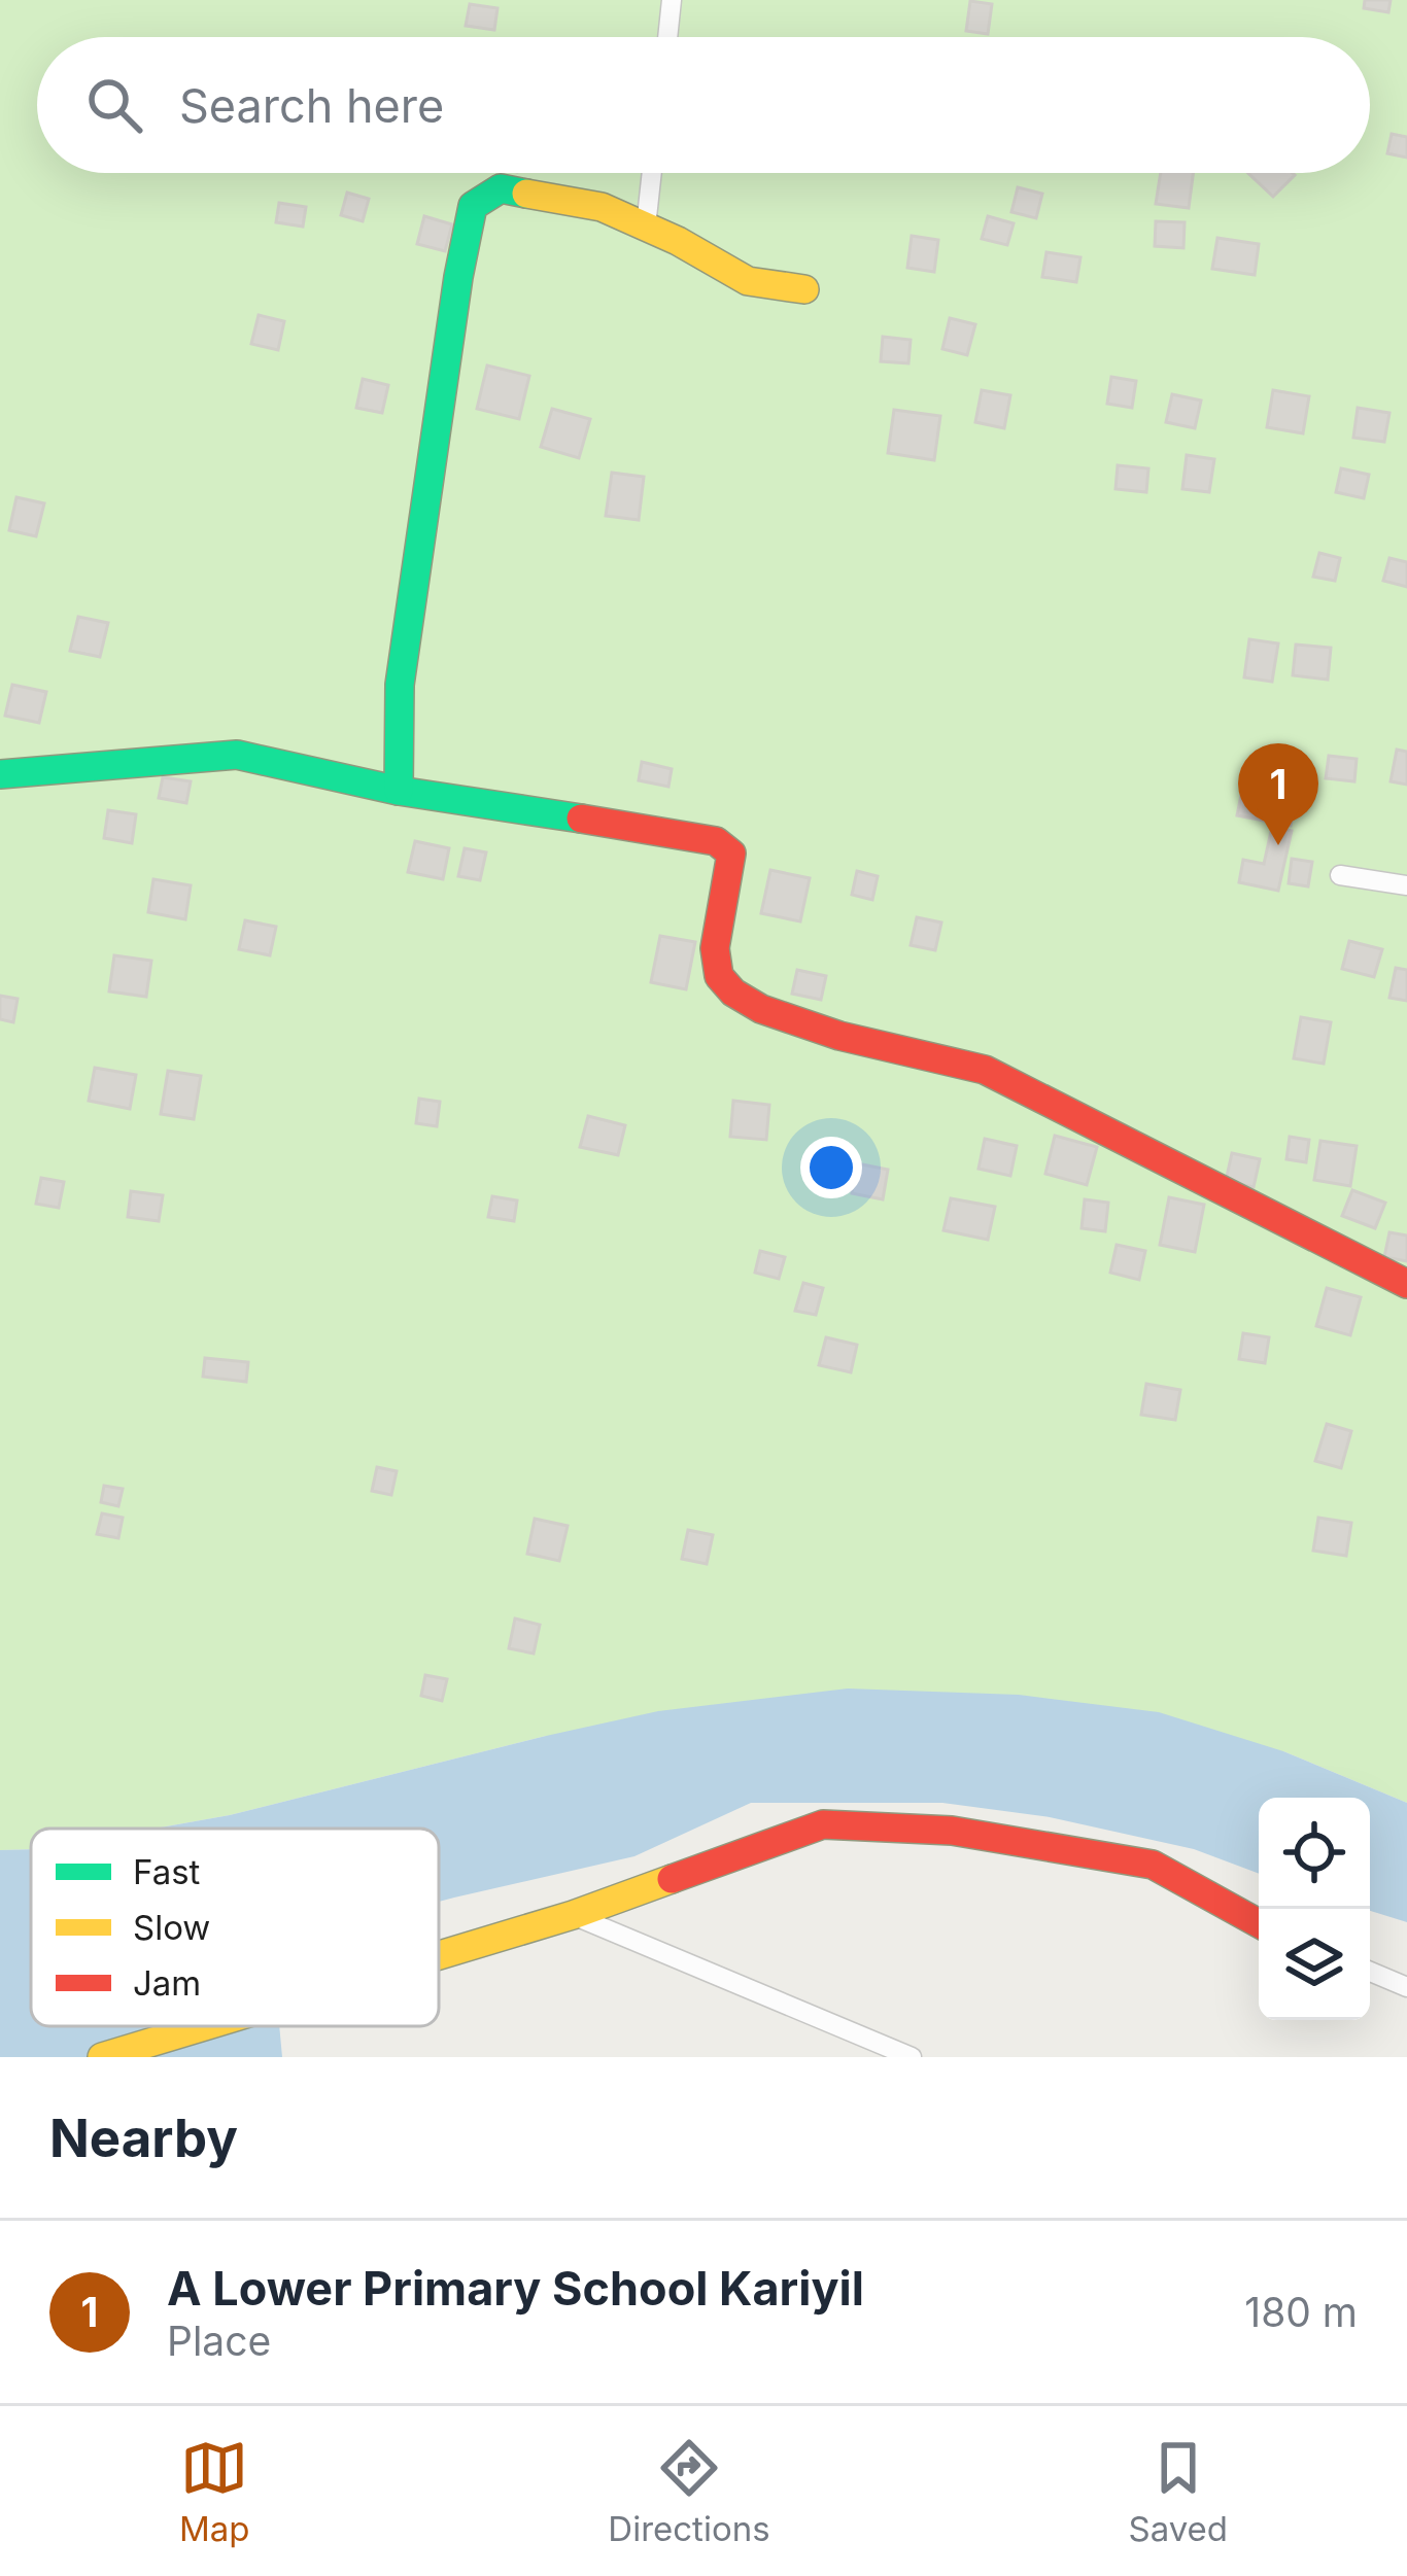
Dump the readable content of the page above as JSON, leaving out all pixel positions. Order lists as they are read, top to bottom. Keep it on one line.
{"legend":["Fast","Slow","Jam"],"page":{"search":"Search here","pins":"1","heading":"Nearby","list":[{"mark":"1","name":"A Lower Primary School Kariyil","note":"Place","value":"180 m"}],"nav":["Map","Directions","Saved"]}}
